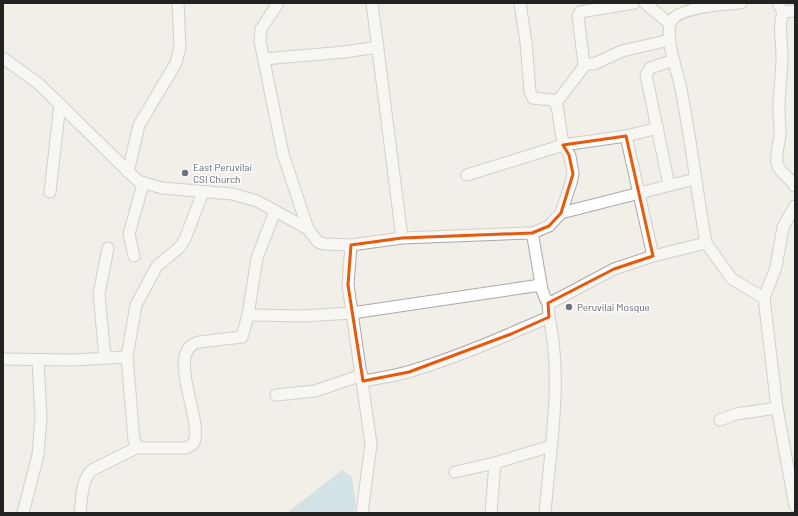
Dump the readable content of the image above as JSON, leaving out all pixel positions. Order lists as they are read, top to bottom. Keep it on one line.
{"places":["East Peruvilai CSI Church","Peruvilai Mosque"]}
